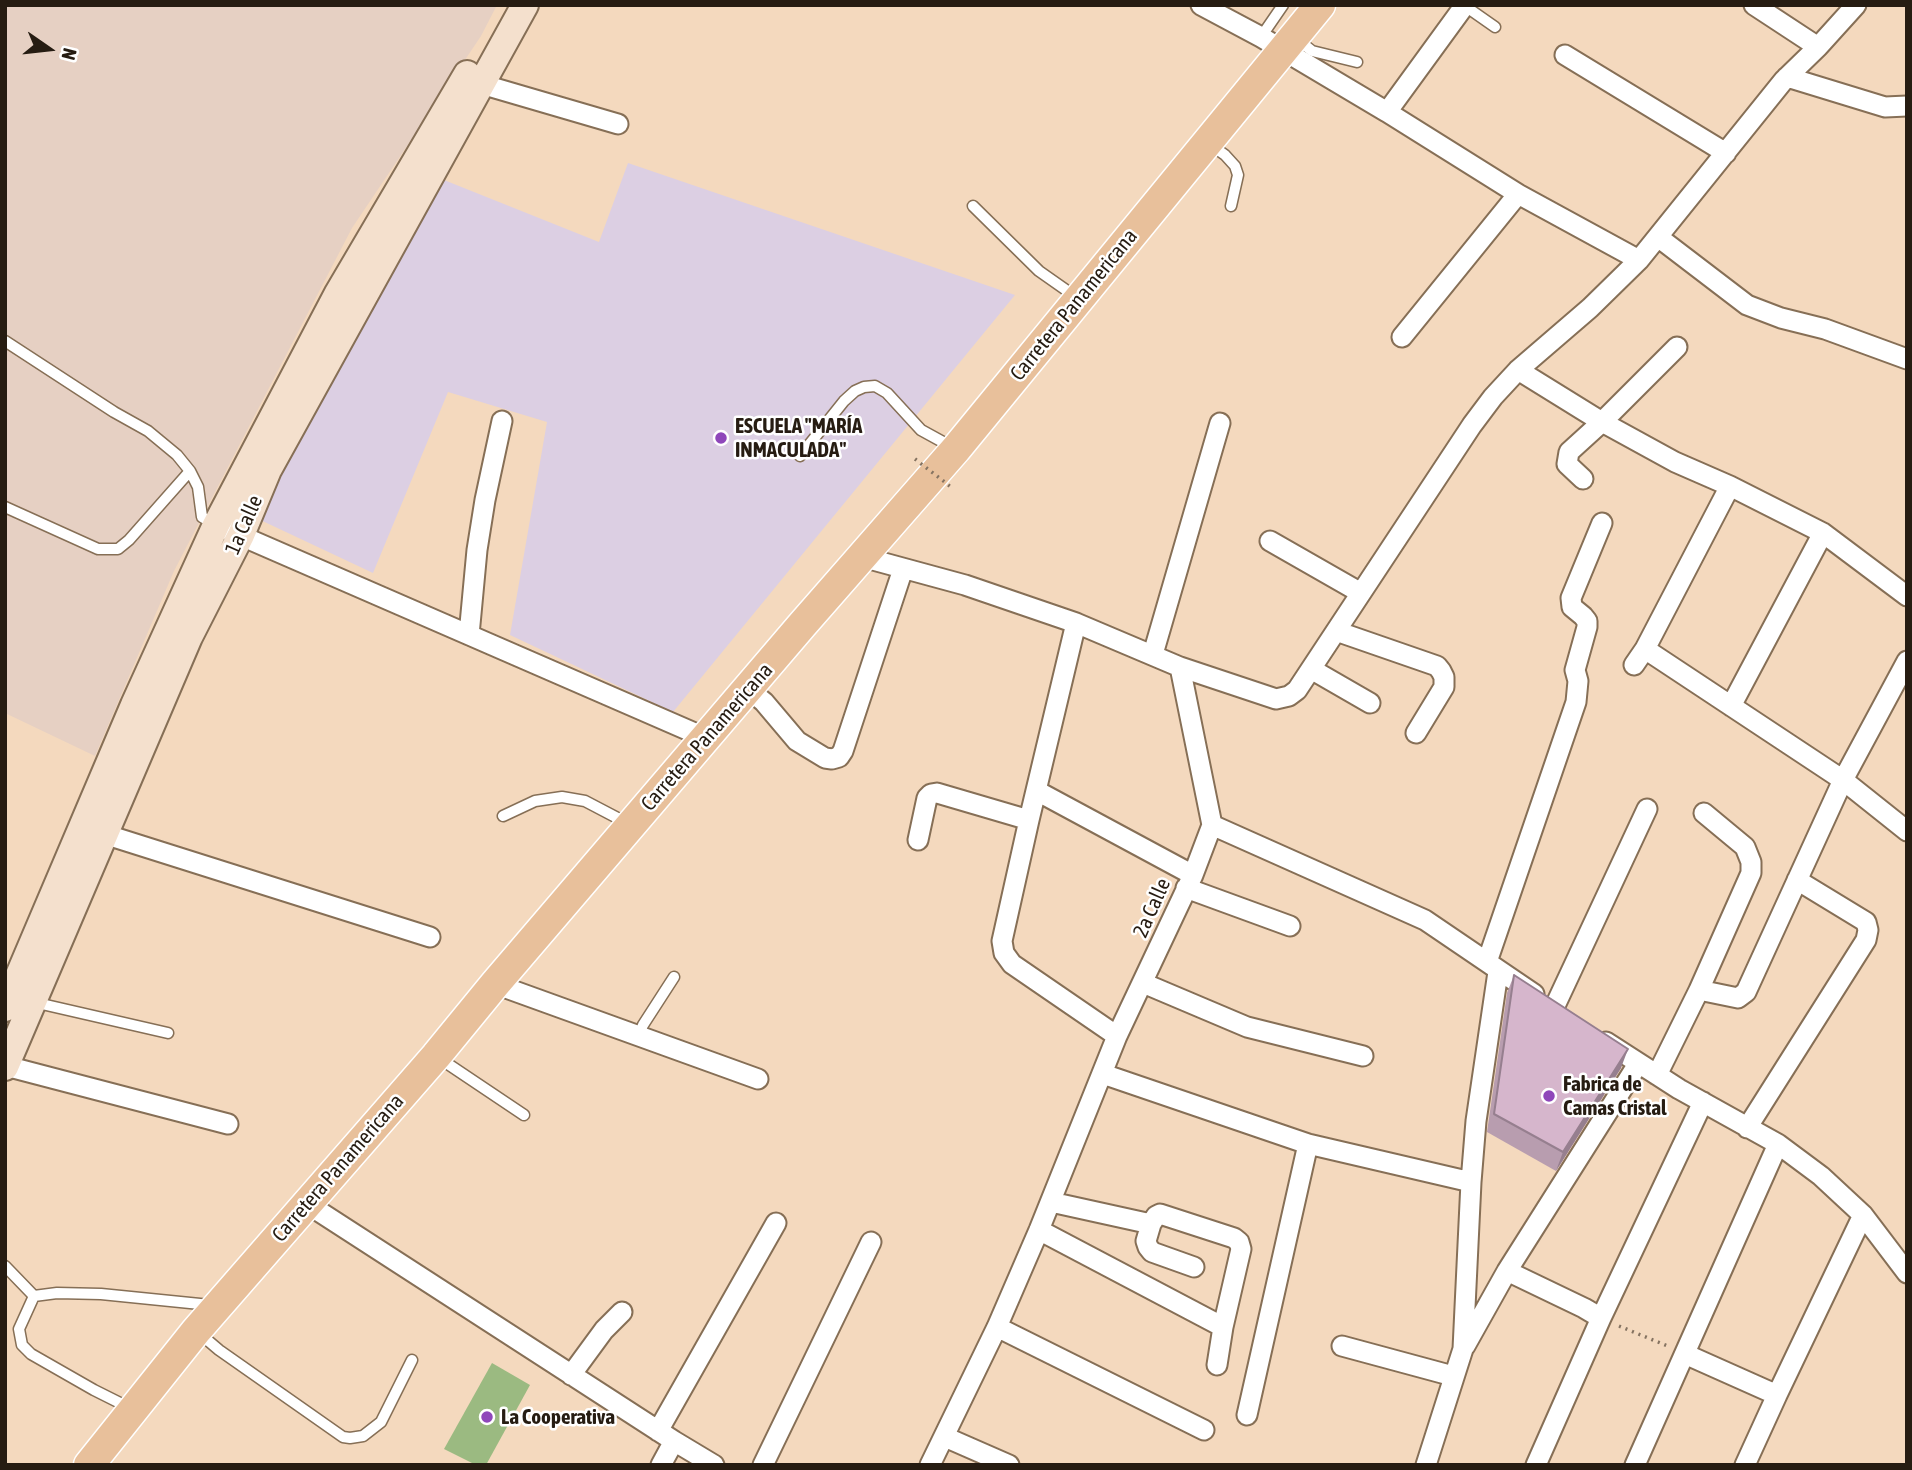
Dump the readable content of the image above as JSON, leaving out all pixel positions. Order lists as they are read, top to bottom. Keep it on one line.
{"streets":{"main road":["Carretera Panamericana"],"street":["1a Calle","2a Calle"]},"places":["ESCUELA \"MARÍA INMACULADA\"","Fabrica de Camas Cristal","La Cooperativa"],"north":"right"}
